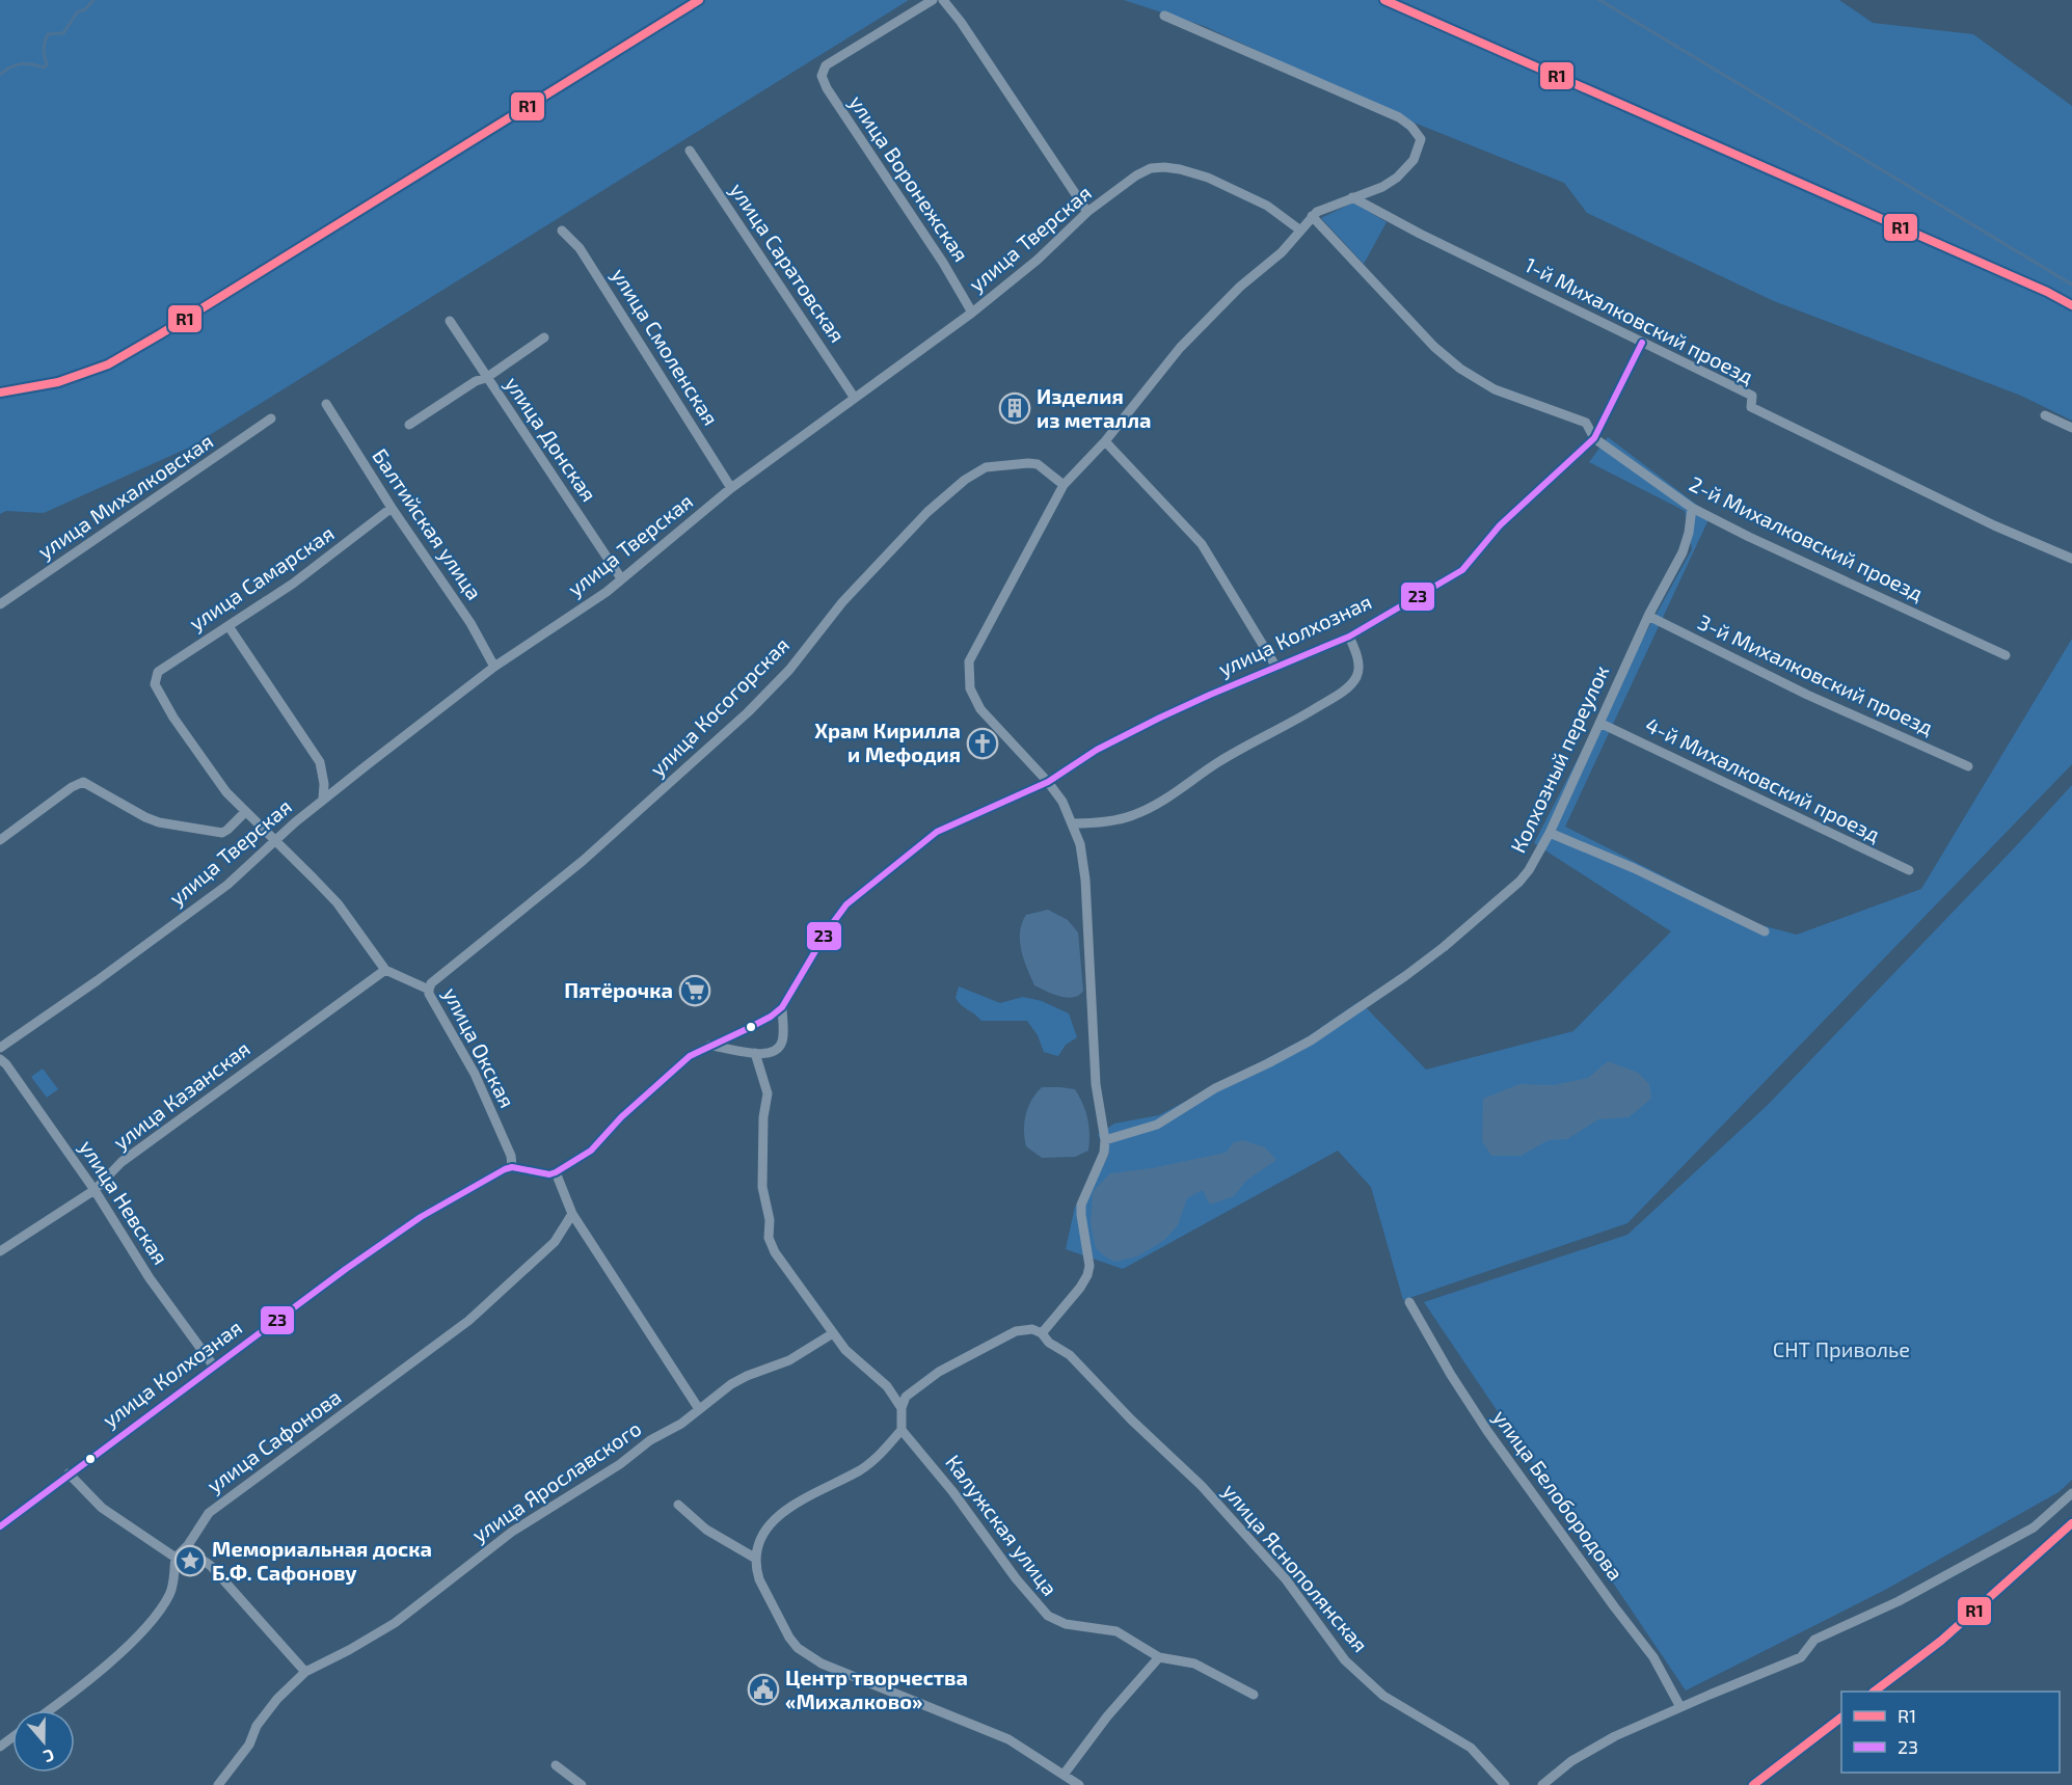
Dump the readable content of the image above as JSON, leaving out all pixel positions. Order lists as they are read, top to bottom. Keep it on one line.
{"streets":{"street":["улица Воронежская","улица Тверская","улица Саратовская","1-й Михалковский проезд","улица Смоленская","улица Донская","улица Михалковская","Балтийская улица","2-й Михалковский проезд","улица Самарская","улица Колхозная","3-й Михалковский проезд","улица Косогорская","Колхозный переулок","4-й Михалковский проезд","улица Окская","улица Казанская","улица Невская","улица Сафонова","улица Ярославского","улица Белобородова","Калужская улица","улица Яснополянская"]},"crossings":[["улица Воронежская","улица Тверская"],["улица Тверская","улица Саратовская"],["улица Тверская","улица Смоленская"],["улица Тверская","улица Донская"],["улица Тверская","Балтийская улица"],["улица Тверская","улица Окская"],["1-й Михалковский проезд","улица Колхозная"],["Балтийская улица","улица Самарская"],["2-й Михалковский проезд","улица Колхозная"],["2-й Михалковский проезд","Колхозный переулок"],["улица Самарская","улица Окская"],["улица Колхозная","улица Окская"],["улица Колхозная","улица Невская"],["3-й Михалковский проезд","Колхозный переулок"],["улица Косогорская","улица Окская"],["Колхозный переулок","4-й Михалковский проезд"],["улица Окская","улица Казанская"],["улица Казанская","улица Невская"]],"parks":["СНТ Приволье"],"places":{"building":["Изделия из металла"],"church":["Храм Кирилла и Мефодия"],"supermarket":["Пятёрочка"],"place":["Мемориальная доска Б.Ф. Сафонову"],"public building":["Центр творчества «Михалково»"]},"lines":["transit line R1","transit line 23"],"legend":["R1","23"],"north":"bottom"}
